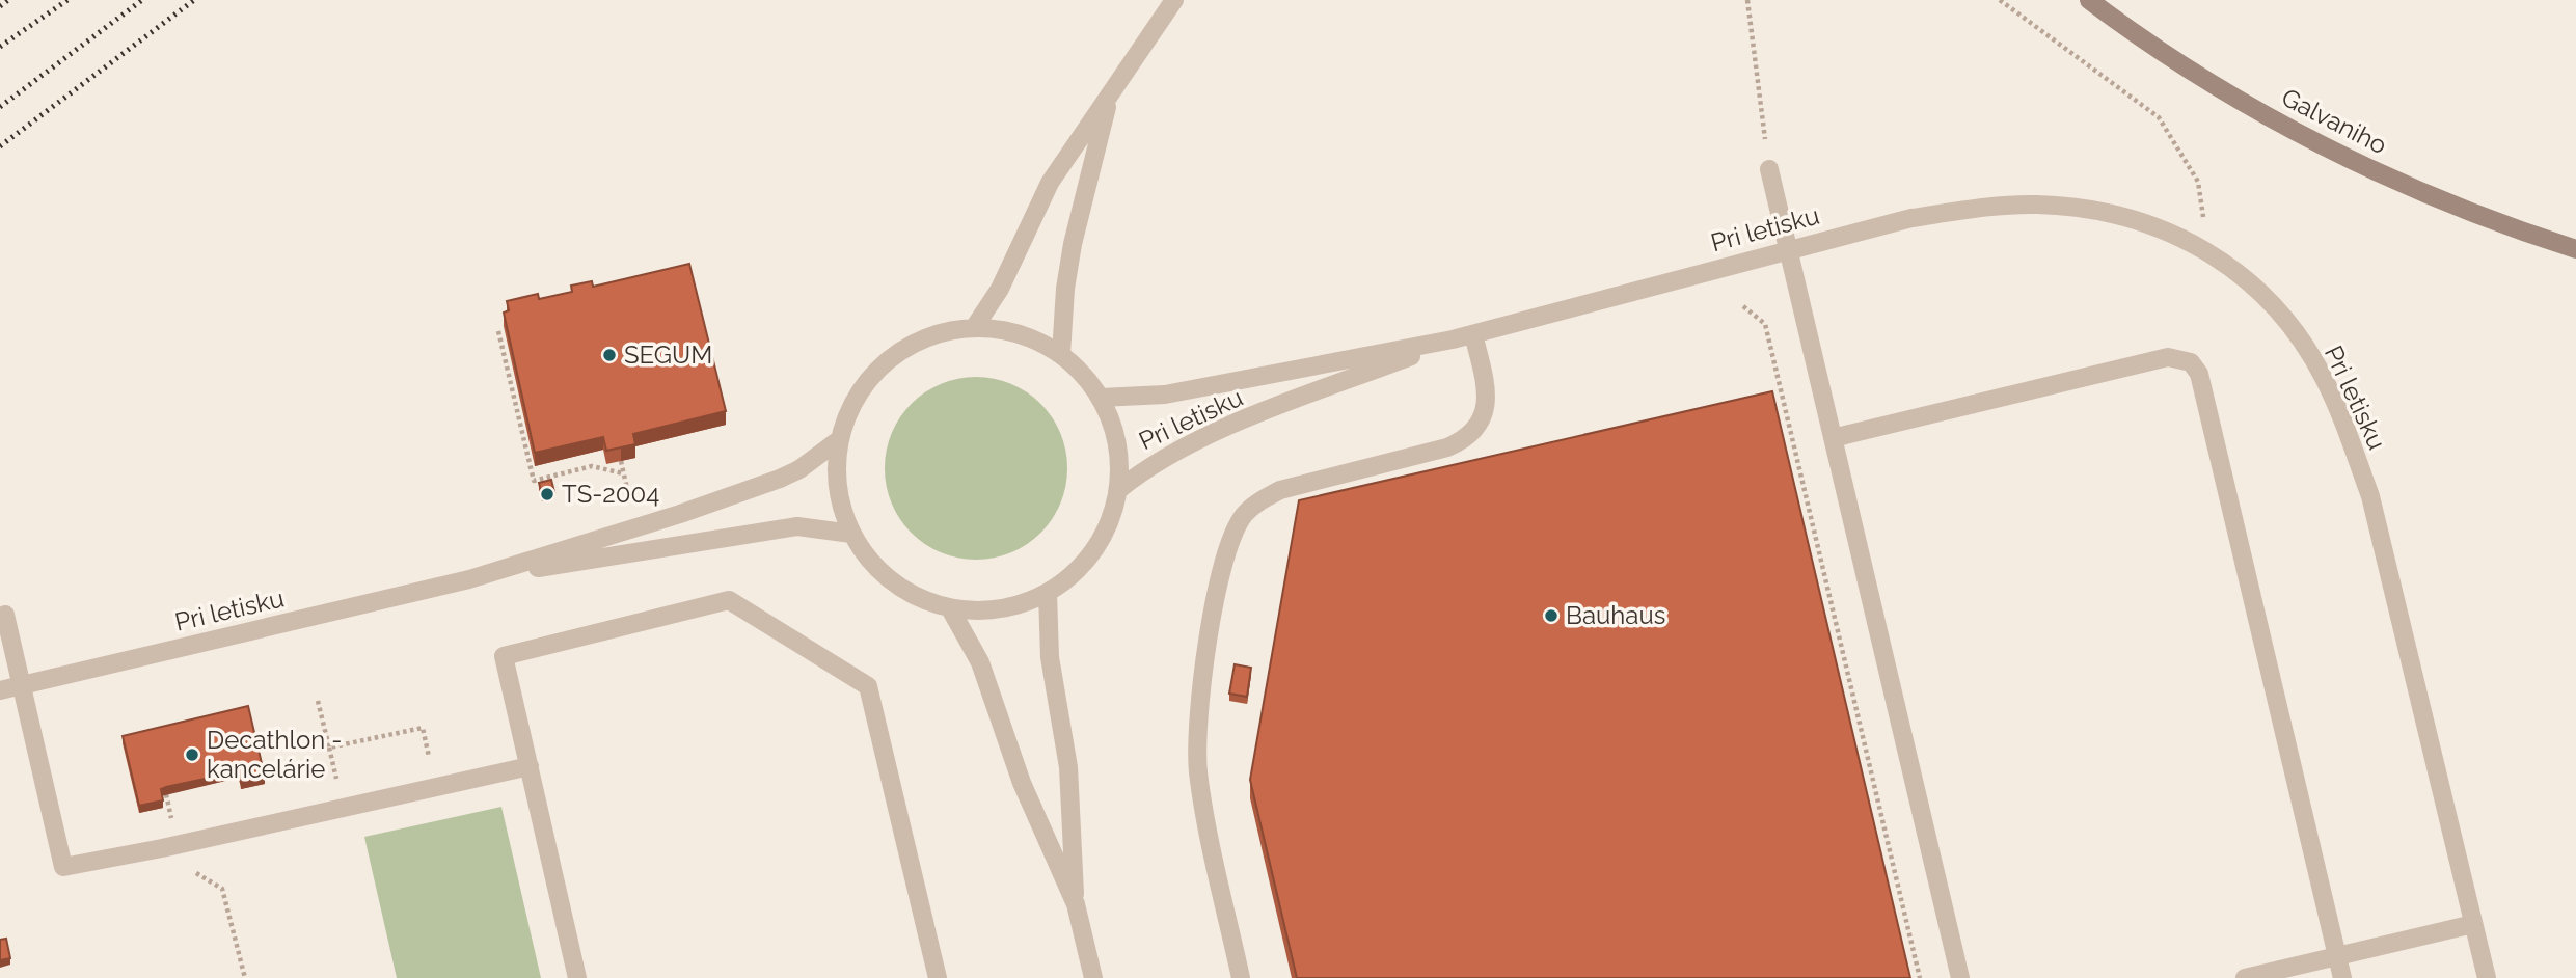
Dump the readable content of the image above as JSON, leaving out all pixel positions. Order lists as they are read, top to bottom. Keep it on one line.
{"streets":{"main road":["Galvaniho"],"street":["Pri letisku"]},"places":["SEGUM","TS-2004","Bauhaus","Decathlon - kancelárie"]}
